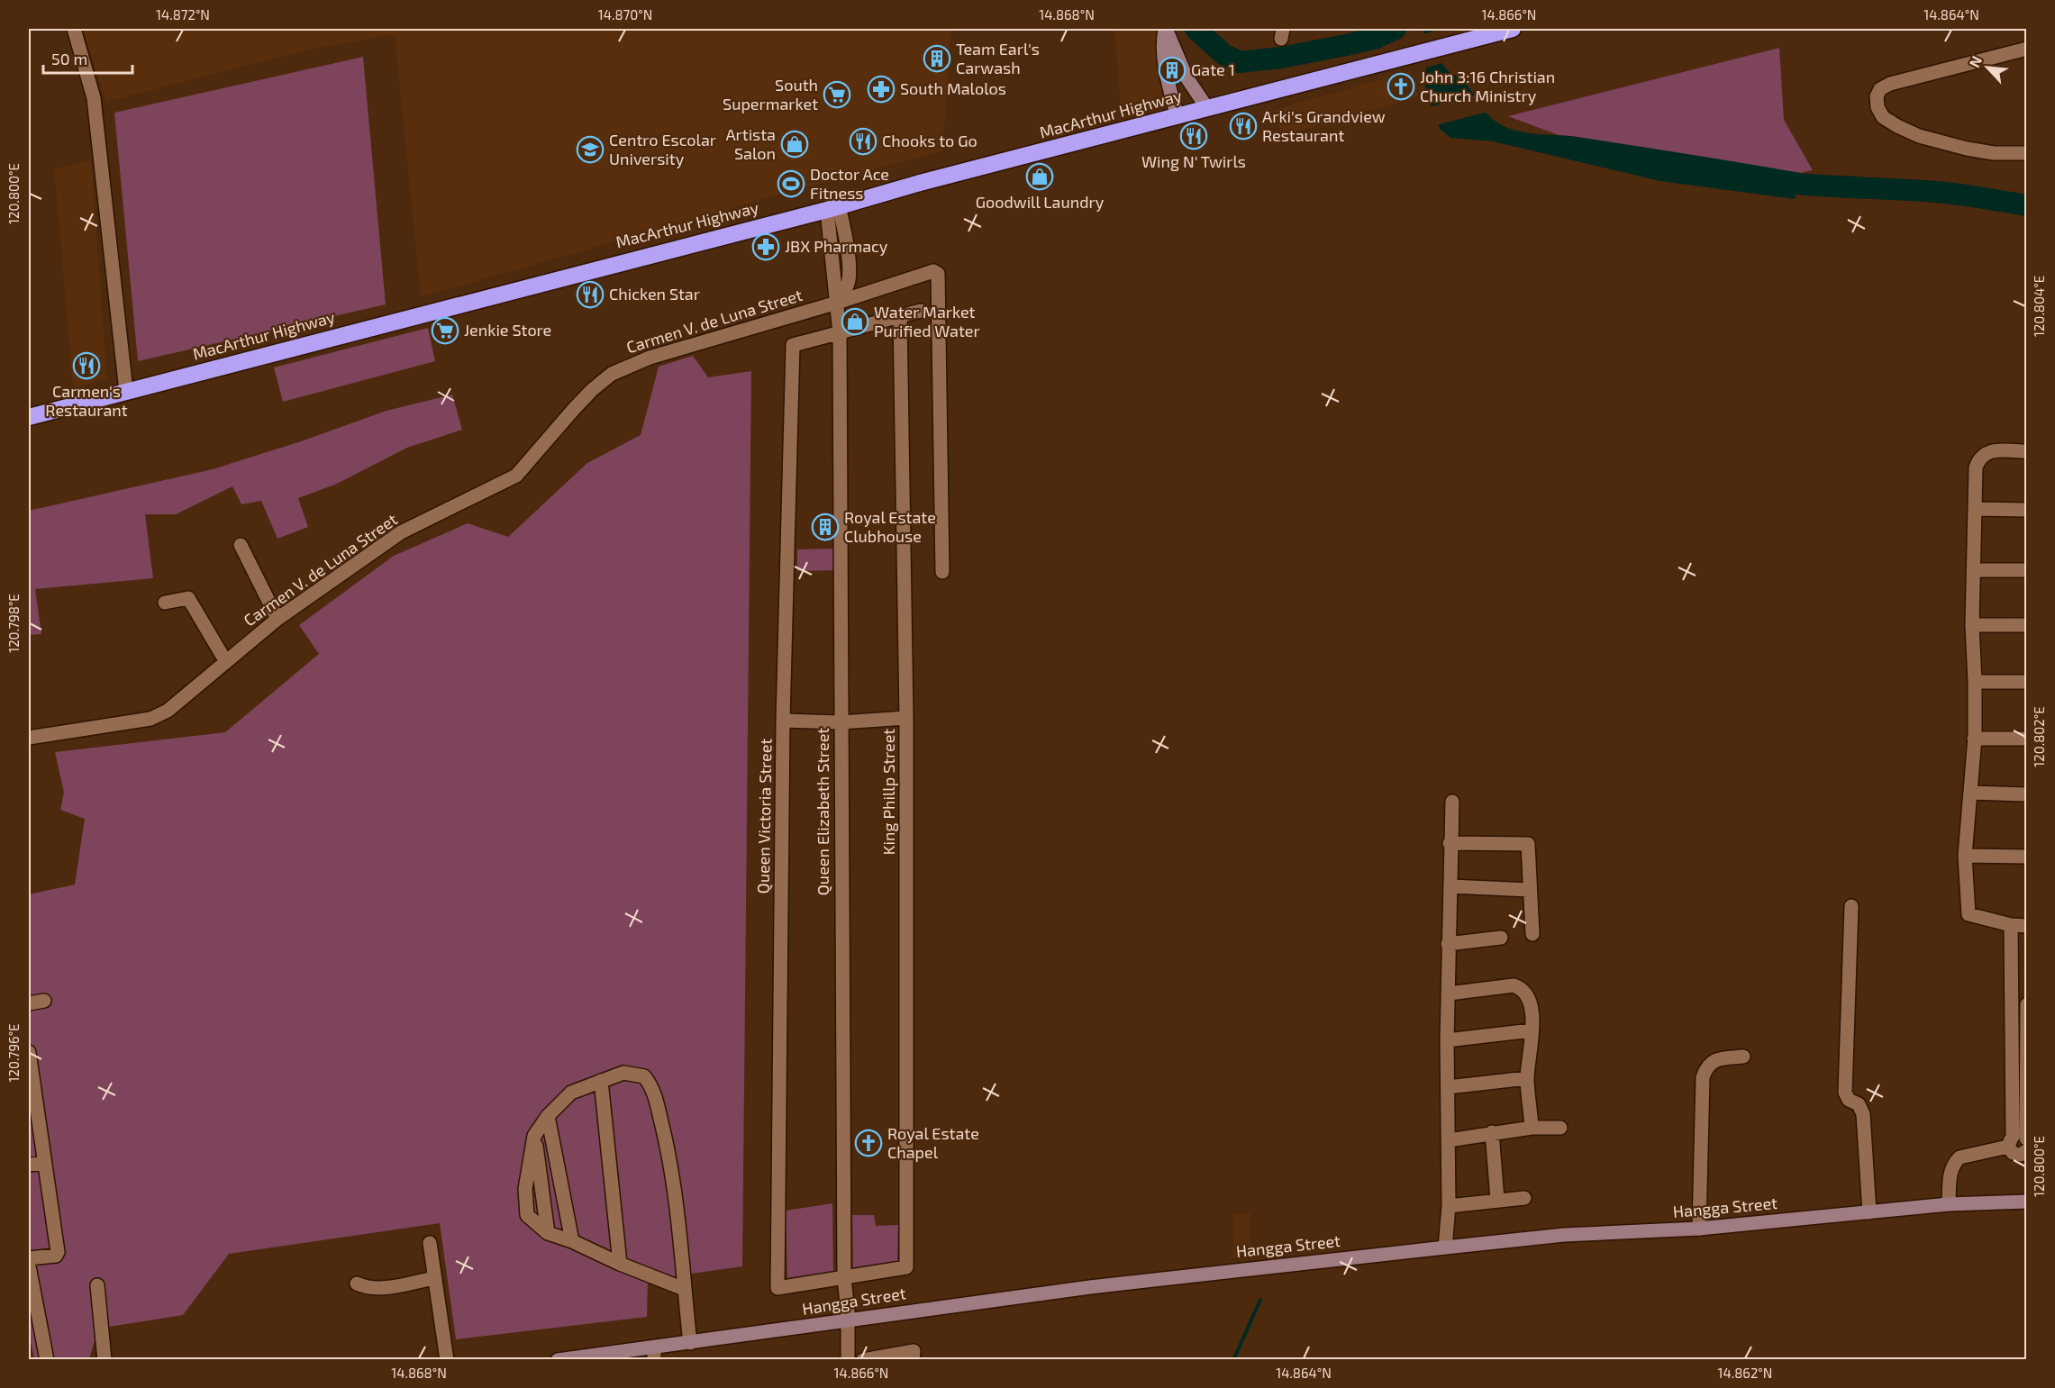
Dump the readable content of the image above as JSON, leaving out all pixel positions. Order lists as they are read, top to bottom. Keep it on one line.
{"streets":{"highway":["MacArthur Highway"],"street":["Carmen V. de Luna Street","King Phillp Street","Queen Elizabeth Street","Queen Victoria Street","Hangga Street"]},"crossings":[["MacArthur Highway","Queen Elizabeth Street"],["Carmen V. de Luna Street","Queen Elizabeth Street"],["King Phillp Street","Queen Elizabeth Street"],["King Phillp Street","Queen Victoria Street"],["Queen Elizabeth Street","Queen Victoria Street"],["Queen Elizabeth Street","Hangga Street"]],"places":{"building":["Team Earl's Carwash","Gate 1","Royal Estate Clubhouse"],"church":["John 3:16 Christian Church Ministry","Royal Estate Chapel"],"pharmacy":["South Malolos","JBX Pharmacy"],"supermarket":["South Supermarket","Jenkie Store"],"restaurant":["Arki's Grandview Restaurant","Wing N' Twirls","Chooks to Go","Chicken Star","Carmen's Restaurant"],"shop":["Artista Salon","Goodwill Laundry","Water Market Purified Water"],"school or university":["Centro Escolar University"],"sports":["Doctor Ace Fitness"]},"scale_bar":"50 m","north":"top left","coordinates":["14.872°N","14.870°N","14.868°N","14.866°N","14.864°N","120.800°E","120.804°E","120.798°E","120.802°E","120.796°E","14.862°N"]}
